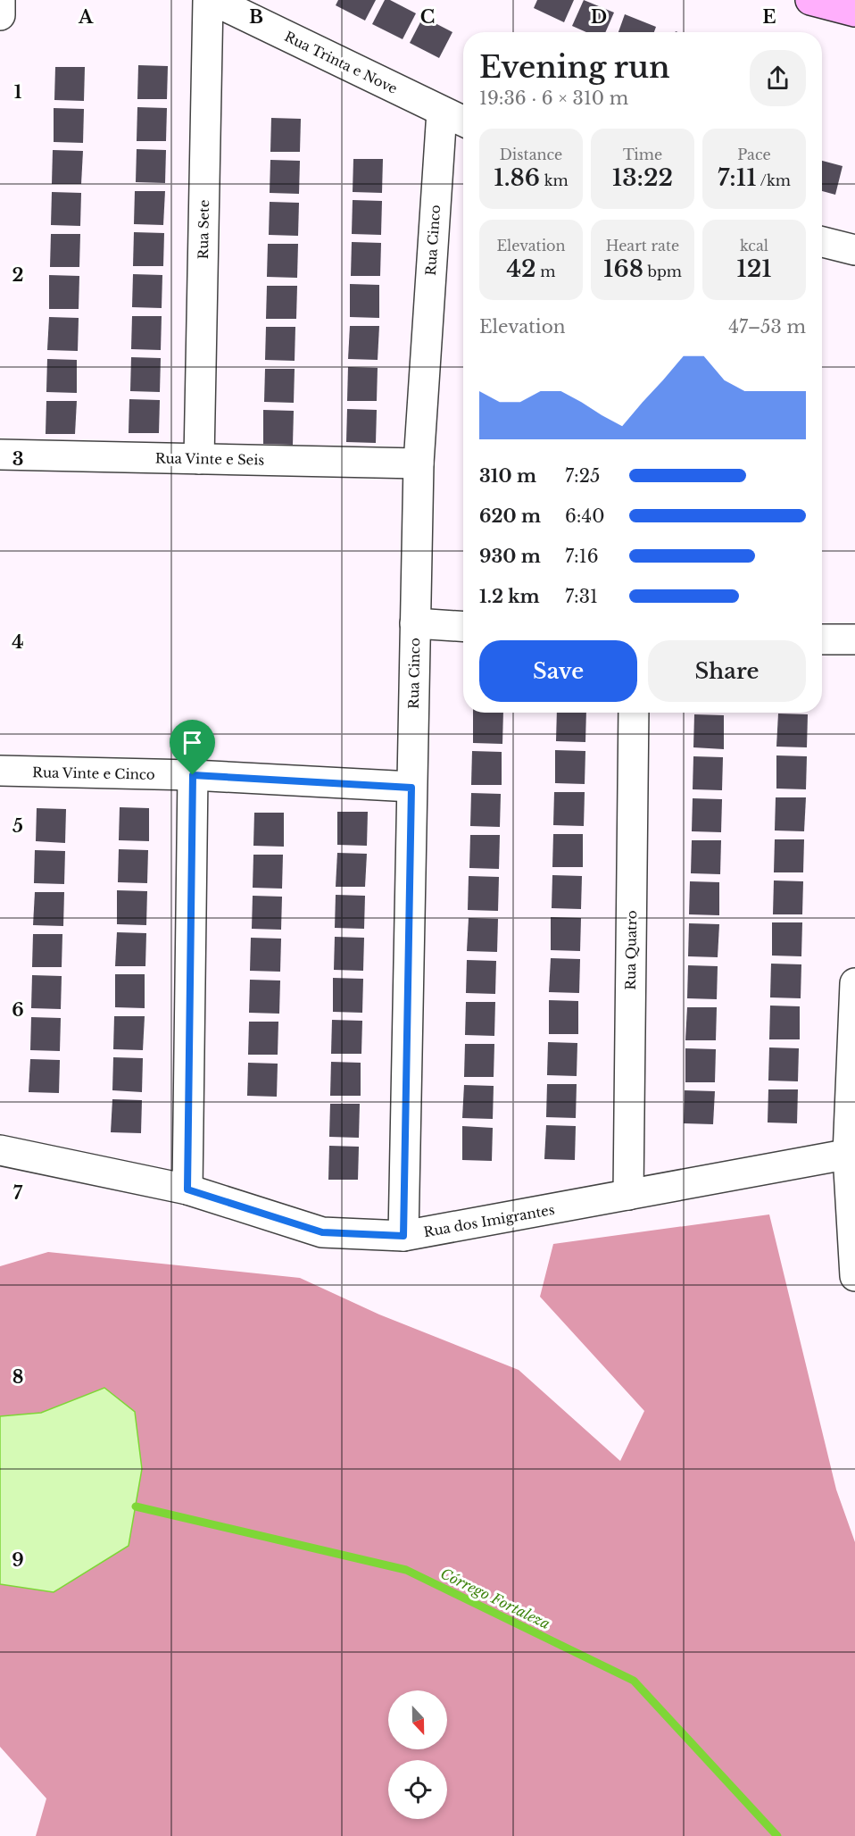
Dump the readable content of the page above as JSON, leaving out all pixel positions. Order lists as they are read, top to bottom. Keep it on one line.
{"streets":{"street":["Rua Trinta e Nove","Rua Sete","Rua Cinco","Rua Vinte e Seis","Rua Vinte e Cinco","Rua Quatro","Rua dos Imigrantes"]},"crossings":[["Rua Trinta e Nove","Rua Cinco"],["Rua Sete","Rua Vinte e Seis"],["Rua Cinco","Rua Vinte e Seis"],["Rua Cinco","Rua Vinte e Cinco"],["Rua Cinco","Rua dos Imigrantes"],["Rua Quatro","Rua dos Imigrantes"]],"water":["Córrego Fortaleza"],"north":"bottom","page":{"heading":["Evening run","19:36 · 6 × 310 m"],"stats":[["Distance","1.86 km"],["Time","13:22"],["Pace","7:11 /km"],["Elevation","42 m"],["Heart rate","168 bpm"],["kcal","121"]],"chart":["Elevation","47–53 m"],"list":[{"name":"310 m","note":"7:25"},{"name":"620 m","note":"6:40"},{"name":"930 m","note":"7:16"},{"name":"1.2 km","note":"7:31"}],"buttons":["Save","Share"]},"grid":{"columns":["A","B","C","D","E"],"rows":["1","2","3","4","5","6","7","8","9"]}}
